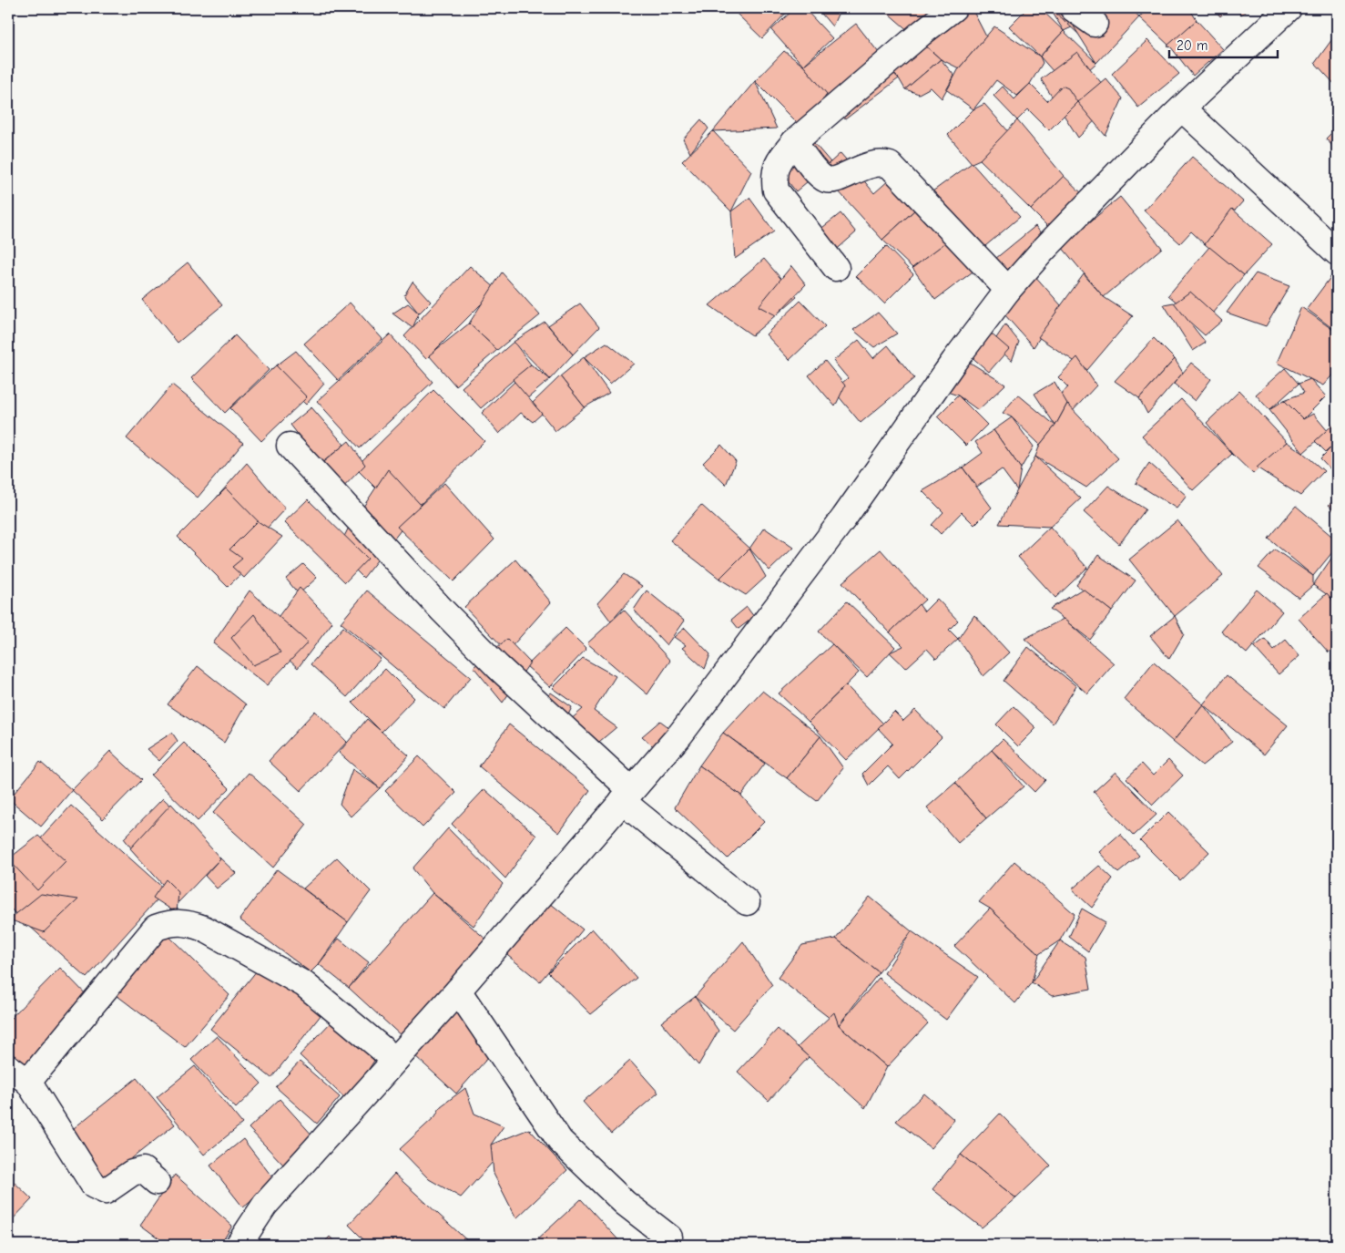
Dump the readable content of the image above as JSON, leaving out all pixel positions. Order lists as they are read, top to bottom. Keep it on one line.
{"scale_bar":"20 m"}
